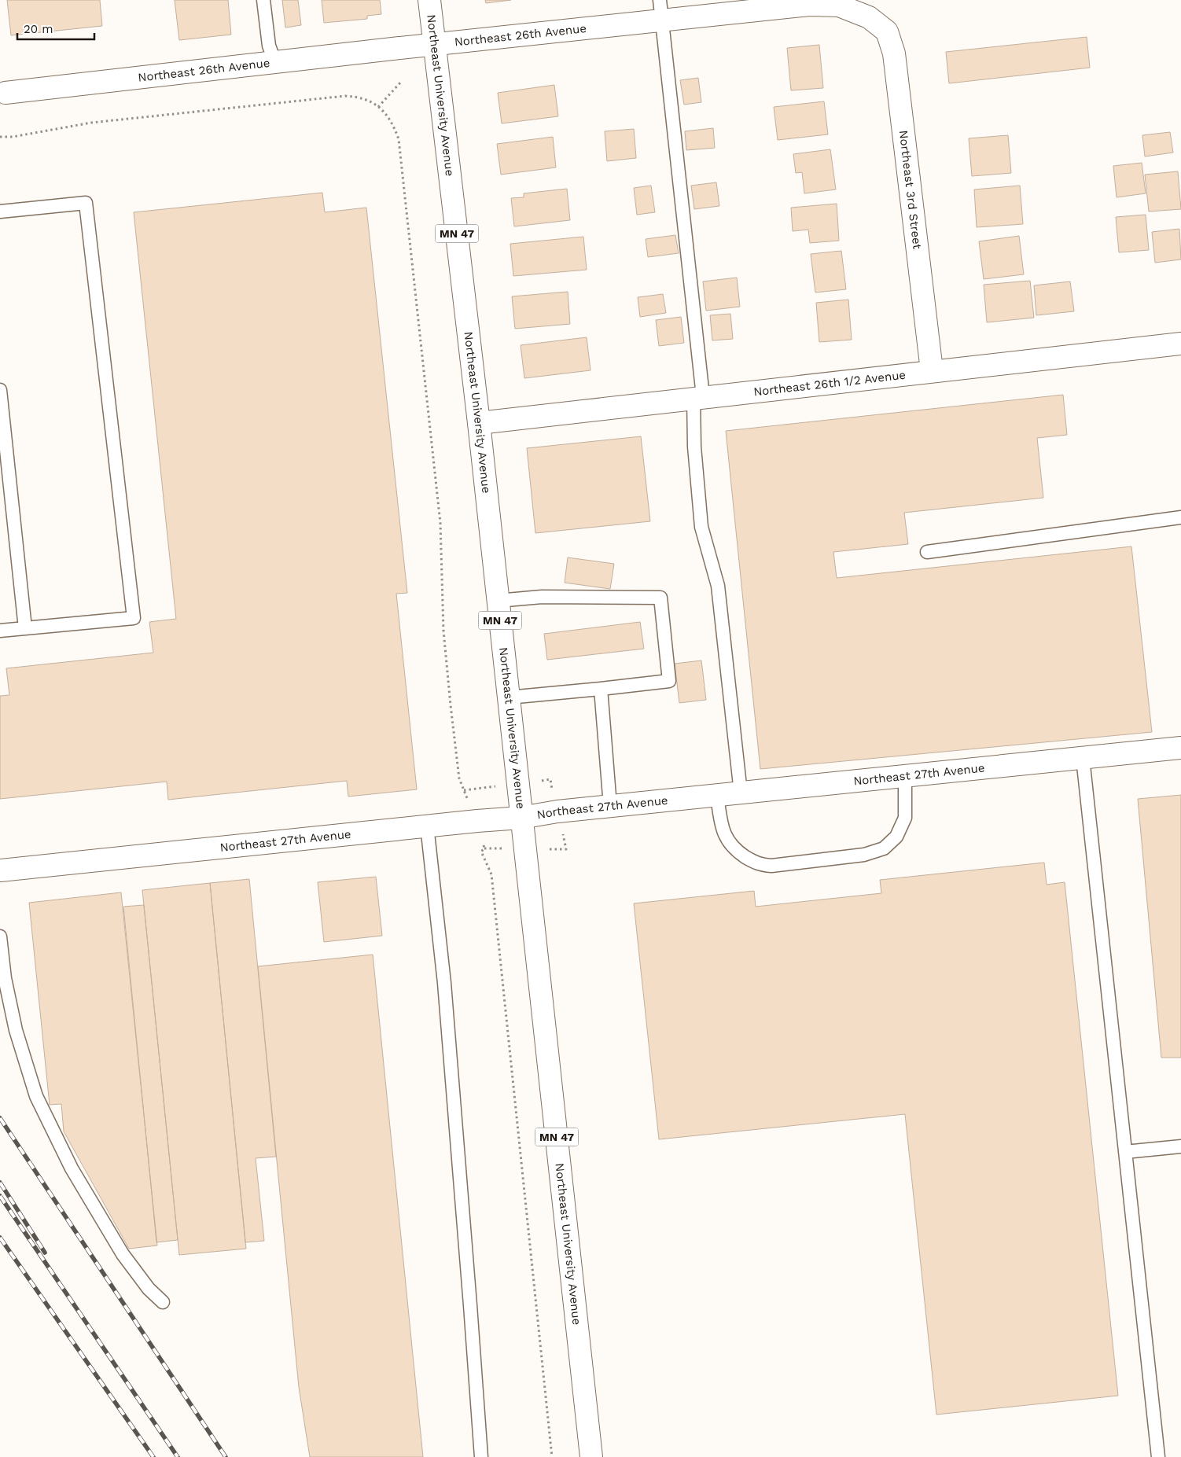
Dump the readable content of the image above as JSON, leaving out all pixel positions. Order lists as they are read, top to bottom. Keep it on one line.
{"streets":{"street":["Northeast 26th Avenue","Northeast University Avenue","Northeast 3rd Street","MN 47","Northeast 26th 1/2 Avenue","Northeast 27th Avenue"]},"crossings":[["Northeast 26th Avenue","Northeast University Avenue"],["Northeast 26th Avenue","Northeast 3rd Street"],["Northeast University Avenue","Northeast 26th 1/2 Avenue"],["Northeast University Avenue","Northeast 27th Avenue"],["Northeast 3rd Street","Northeast 26th 1/2 Avenue"]],"scale_bar":"20 m"}
